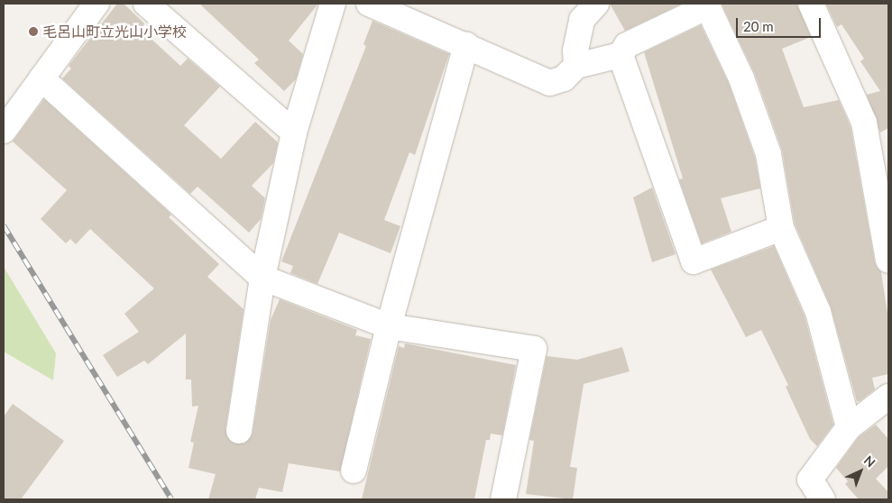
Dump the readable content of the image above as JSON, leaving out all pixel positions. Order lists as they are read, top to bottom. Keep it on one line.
{"places":["毛呂山町立光山小学校"],"scale_bar":"20 m","north":"top right"}
